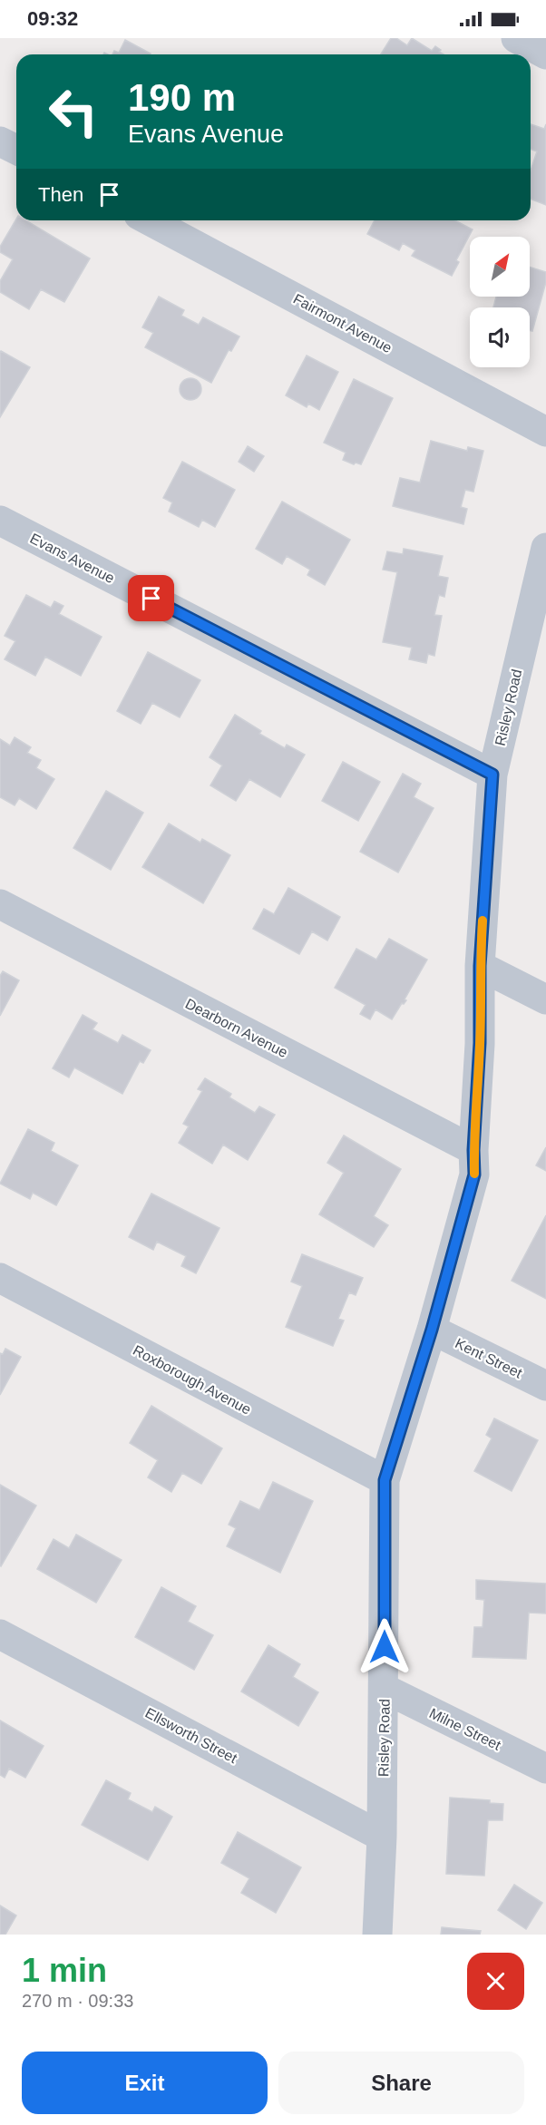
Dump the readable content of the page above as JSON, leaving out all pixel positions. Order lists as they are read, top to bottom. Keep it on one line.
{"streets":{"street":["Fairmont Avenue","Evans Avenue","Risley Road","Dearborn Avenue","Kent Street","Roxborough Avenue","Milne Street","Ellsworth Street"]},"crossings":[["Evans Avenue","Risley Road"],["Risley Road","Dearborn Avenue"],["Risley Road","Kent Street"],["Risley Road","Roxborough Avenue"],["Risley Road","Milne Street"],["Risley Road","Ellsworth Street"]],"north":"top right","page":{"status":"09:32","turn":["190 m","Evans Avenue"],"then":"Then","heading":["1 min","270 m · 09:33"],"buttons":["Exit","Share"]}}
